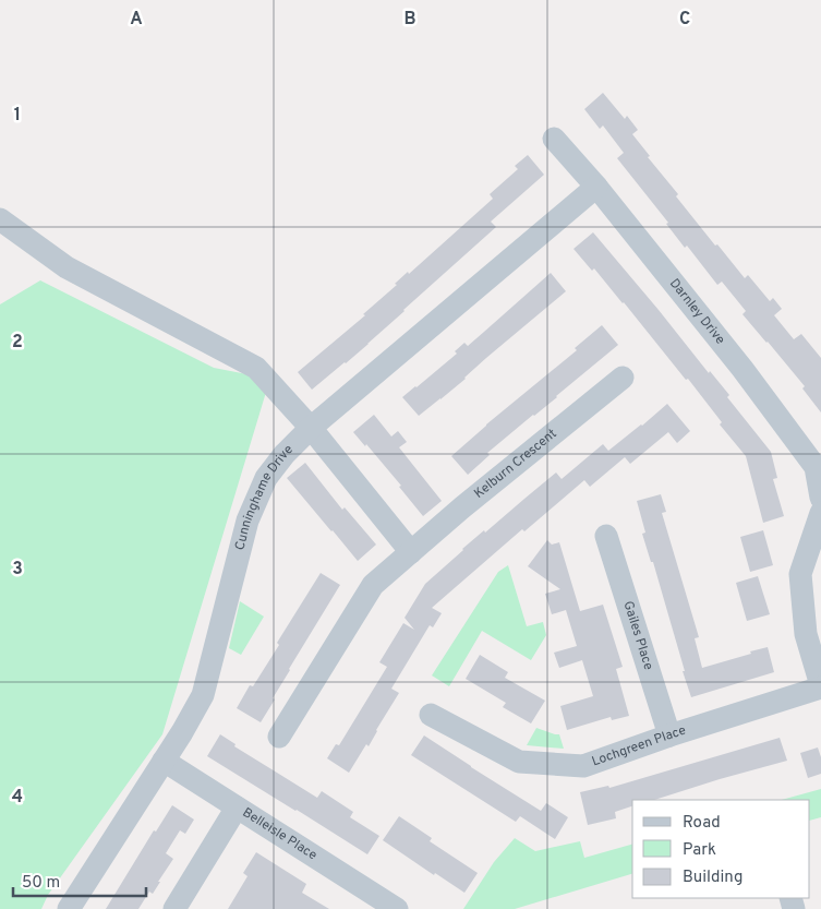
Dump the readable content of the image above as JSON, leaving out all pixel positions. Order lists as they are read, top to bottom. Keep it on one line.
{"streets":{"street":["Darnley Drive","Kelburn Crescent","Cunninghame Drive","Gailes Place","Lochgreen Place","Belleisle Place"]},"crossings":[["Darnley Drive","Cunninghame Drive"],["Cunninghame Drive","Belleisle Place"],["Gailes Place","Lochgreen Place"]],"legend":["Road","Park","Building"],"scale_bar":"50 m","grid":{"columns":["A","B","C"],"rows":["1","2","3","4"]}}
